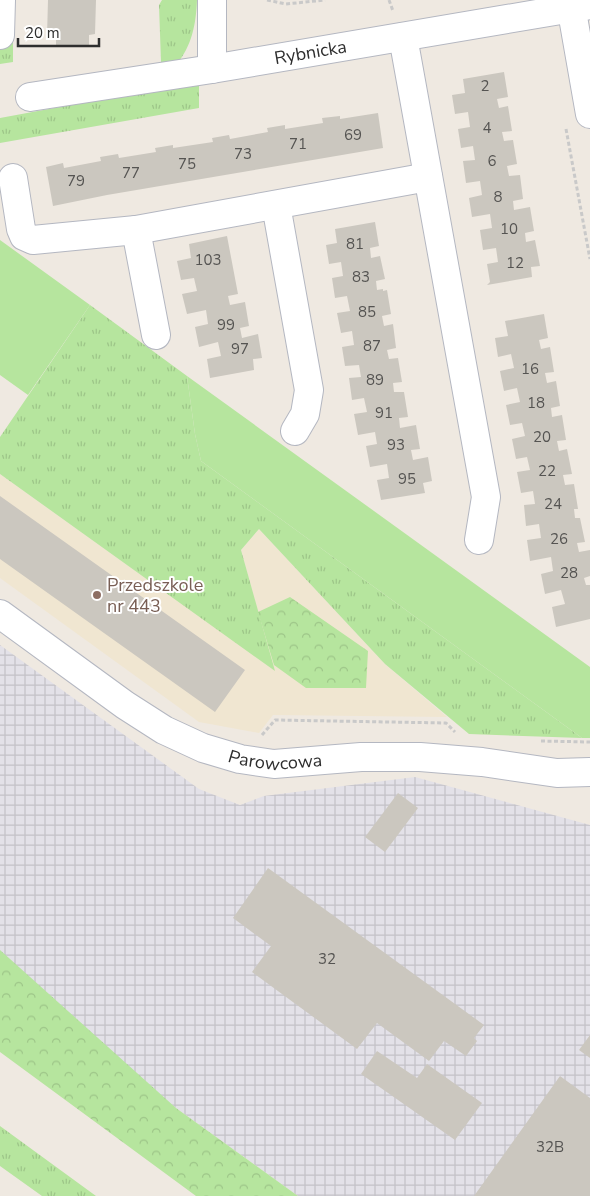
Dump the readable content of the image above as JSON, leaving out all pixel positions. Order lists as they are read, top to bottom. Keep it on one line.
{"streets":{"street":["Rybnicka","Parowcowa"]},"places":["Przedszkole nr 443"],"house_numbers":["2","4","69","71","73","6","75","77","79","8","10","81","103","12","83","85","99","87","97","16","89","18","91","20","93","22","95","24","26","28","32","32B"],"scale_bar":"20 m"}
